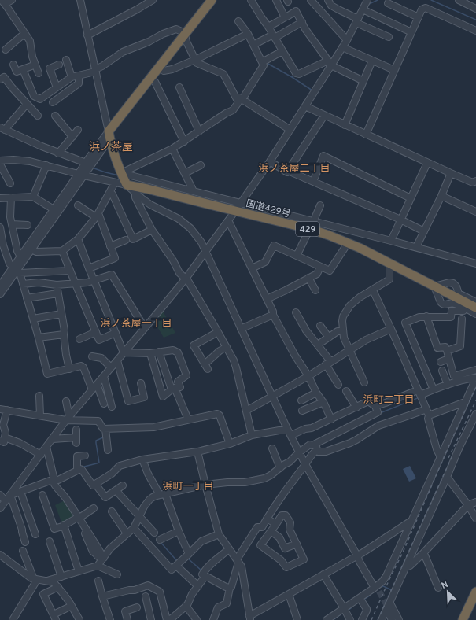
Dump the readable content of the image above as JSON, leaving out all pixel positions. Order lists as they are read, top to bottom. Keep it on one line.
{"streets":{"highway":["国道429号","429"]},"districts":["浜ノ茶屋","浜ノ茶屋二丁目","浜ノ茶屋一丁目","浜町二丁目","浜町一丁目"],"north":"top left"}
